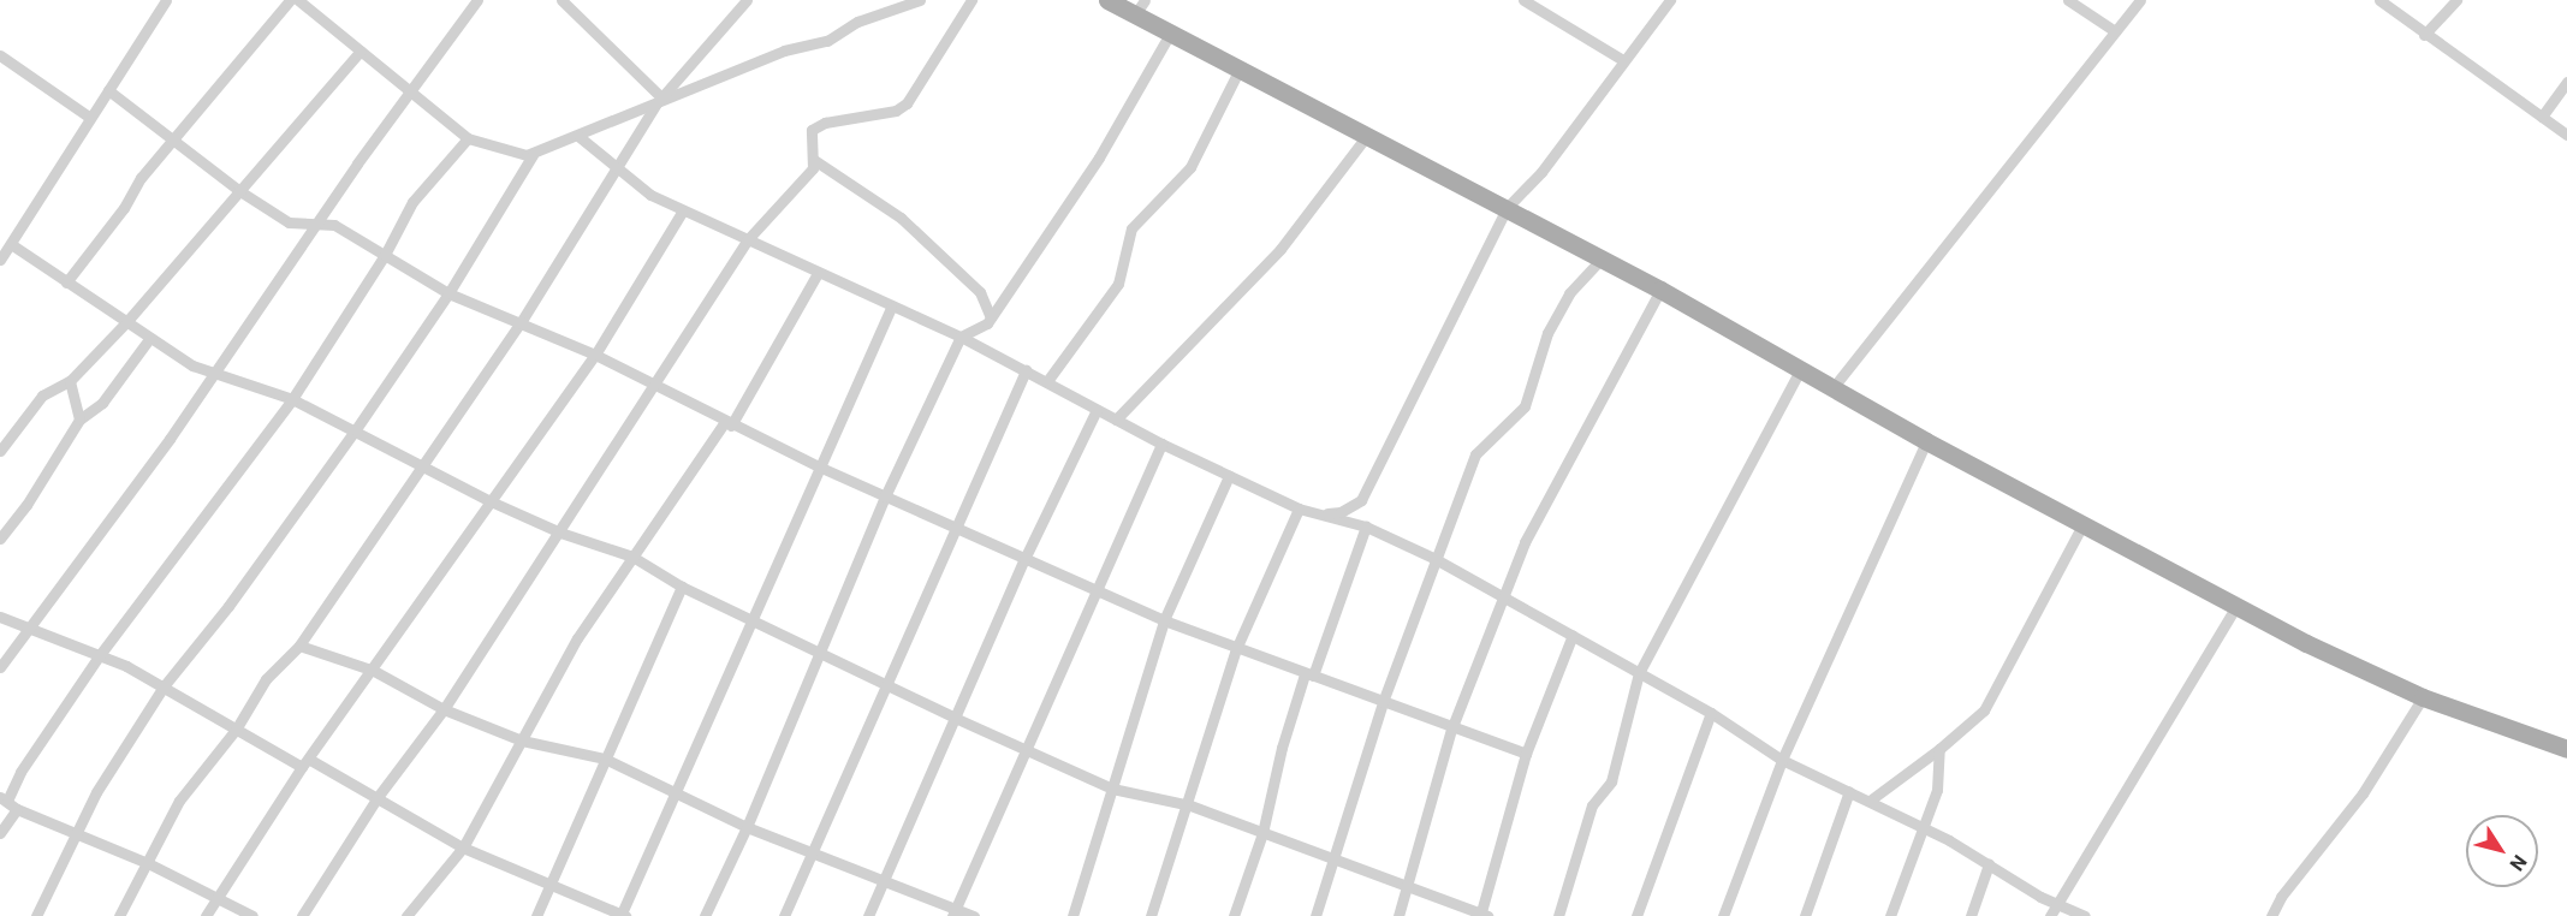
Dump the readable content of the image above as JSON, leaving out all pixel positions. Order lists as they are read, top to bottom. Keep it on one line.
{"north":"bottom right"}
